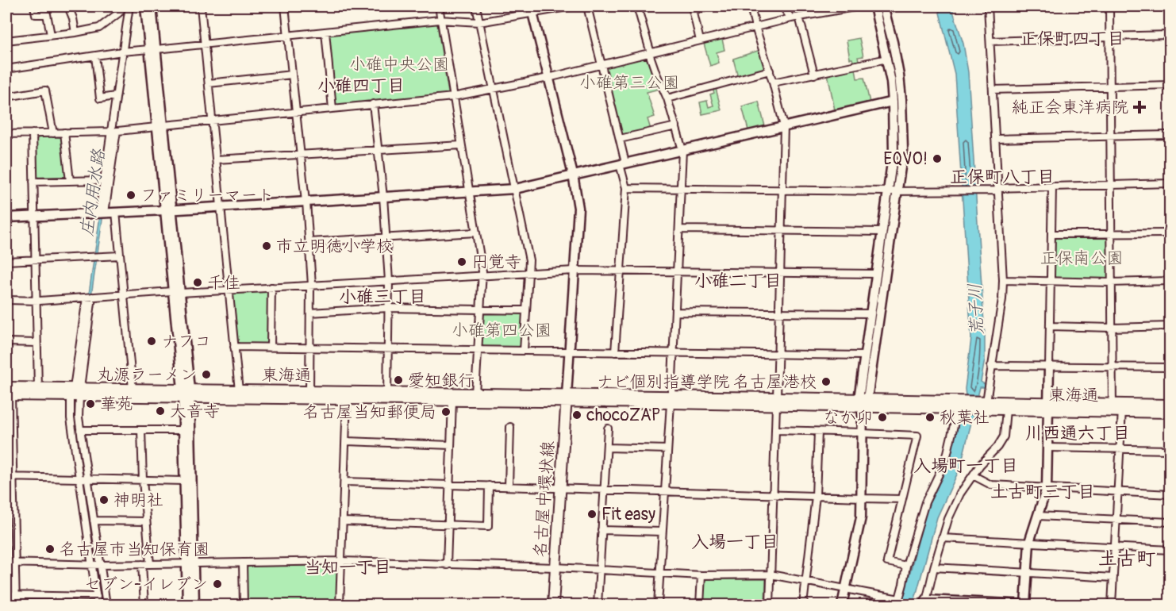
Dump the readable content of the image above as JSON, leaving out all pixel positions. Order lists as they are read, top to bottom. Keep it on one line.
{"streets":{"main road":["東海通","名古屋中環状線"]},"crossings":[["東海通","名古屋中環状線"]],"districts":["正保町四丁目","小碓四丁目","正保町八丁目","小碓二丁目","小碓三丁目","川西通六丁目","入場町一丁目","土古町三丁目","入場一丁目","土古町","当知一丁目"],"water":["庄内用水路","荒子川"],"parks":["小碓中央公園","小碓第三公園","正保南公園","小碓第四公園"],"places":{"health":["純正会東洋病院"],"other":["EQVO!","ファミリーマート","市立明徳小学校","円覚寺","千佳","ナフコ","丸源ラーメン","愛知銀行","ナビ個別指導学院 名古屋港校","華苑","大音寺","名古屋当知郵便局","chocoZAP","なか卯","秋葉社","神明社","Fit easy","名古屋市当知保育園","セブン-イレブン"]}}
